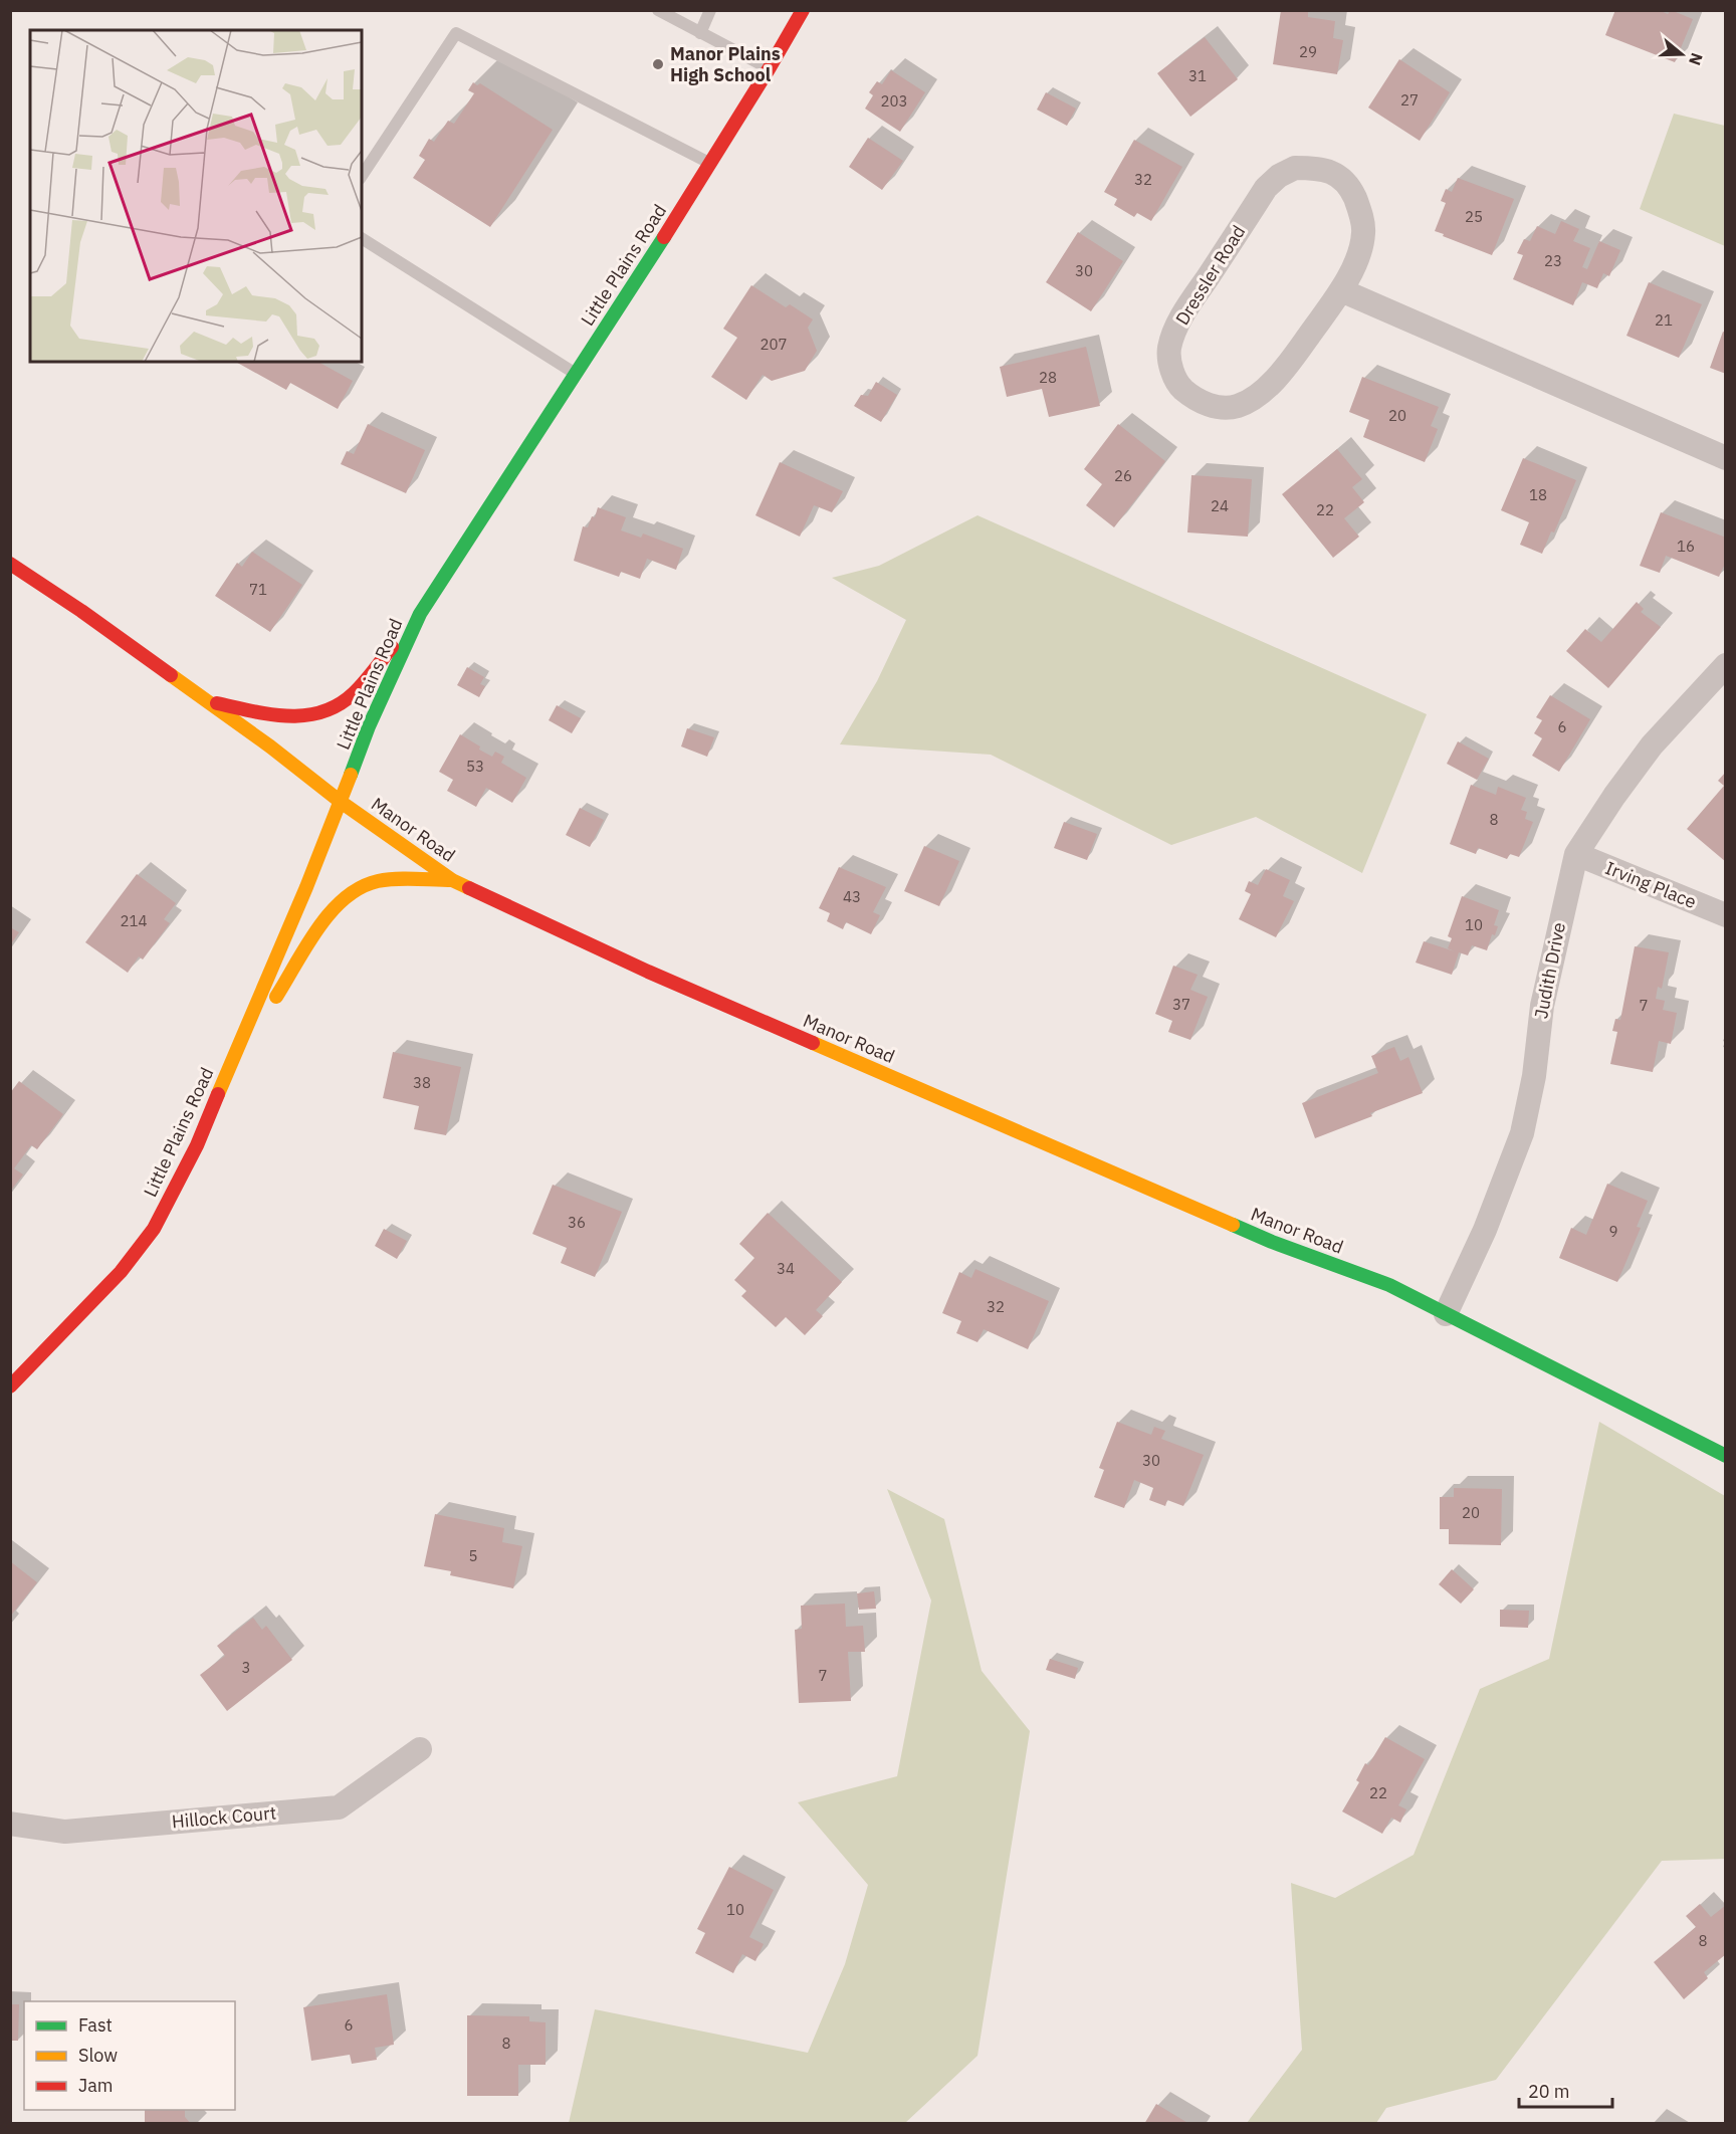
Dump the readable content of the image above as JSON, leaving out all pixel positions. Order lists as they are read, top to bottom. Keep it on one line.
{"streets":{"street":["Little Plains Road","Dressler Road","Manor Road","Irving Place","Judith Drive","Hillock Court"]},"crossings":[["Little Plains Road","Manor Road"],["Manor Road","Judith Drive"],["Irving Place","Judith Drive"]],"places":["Manor Plains High School"],"house_numbers":["29","31","27","203","32","25","23","30","21","207","28","20","26","18","24","22","16","71","6","53","8","43","214","10","37","7","38","36","9","34","32","30","20","5","3","7","22","10","8","6","8"],"legend":["Fast","Slow","Jam"],"scale_bar":"20 m","north":"right"}
